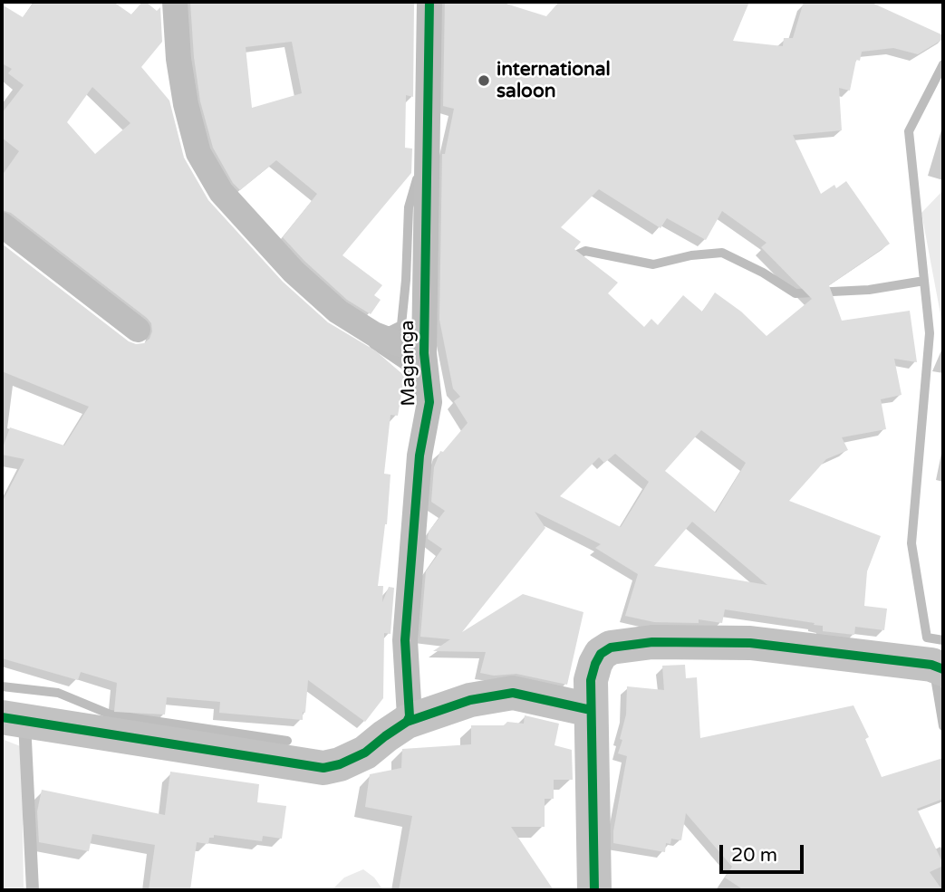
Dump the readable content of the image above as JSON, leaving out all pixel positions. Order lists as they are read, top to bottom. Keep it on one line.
{"streets":{"street":["Maganga"]},"places":["international saloon"],"scale_bar":"20 m"}
